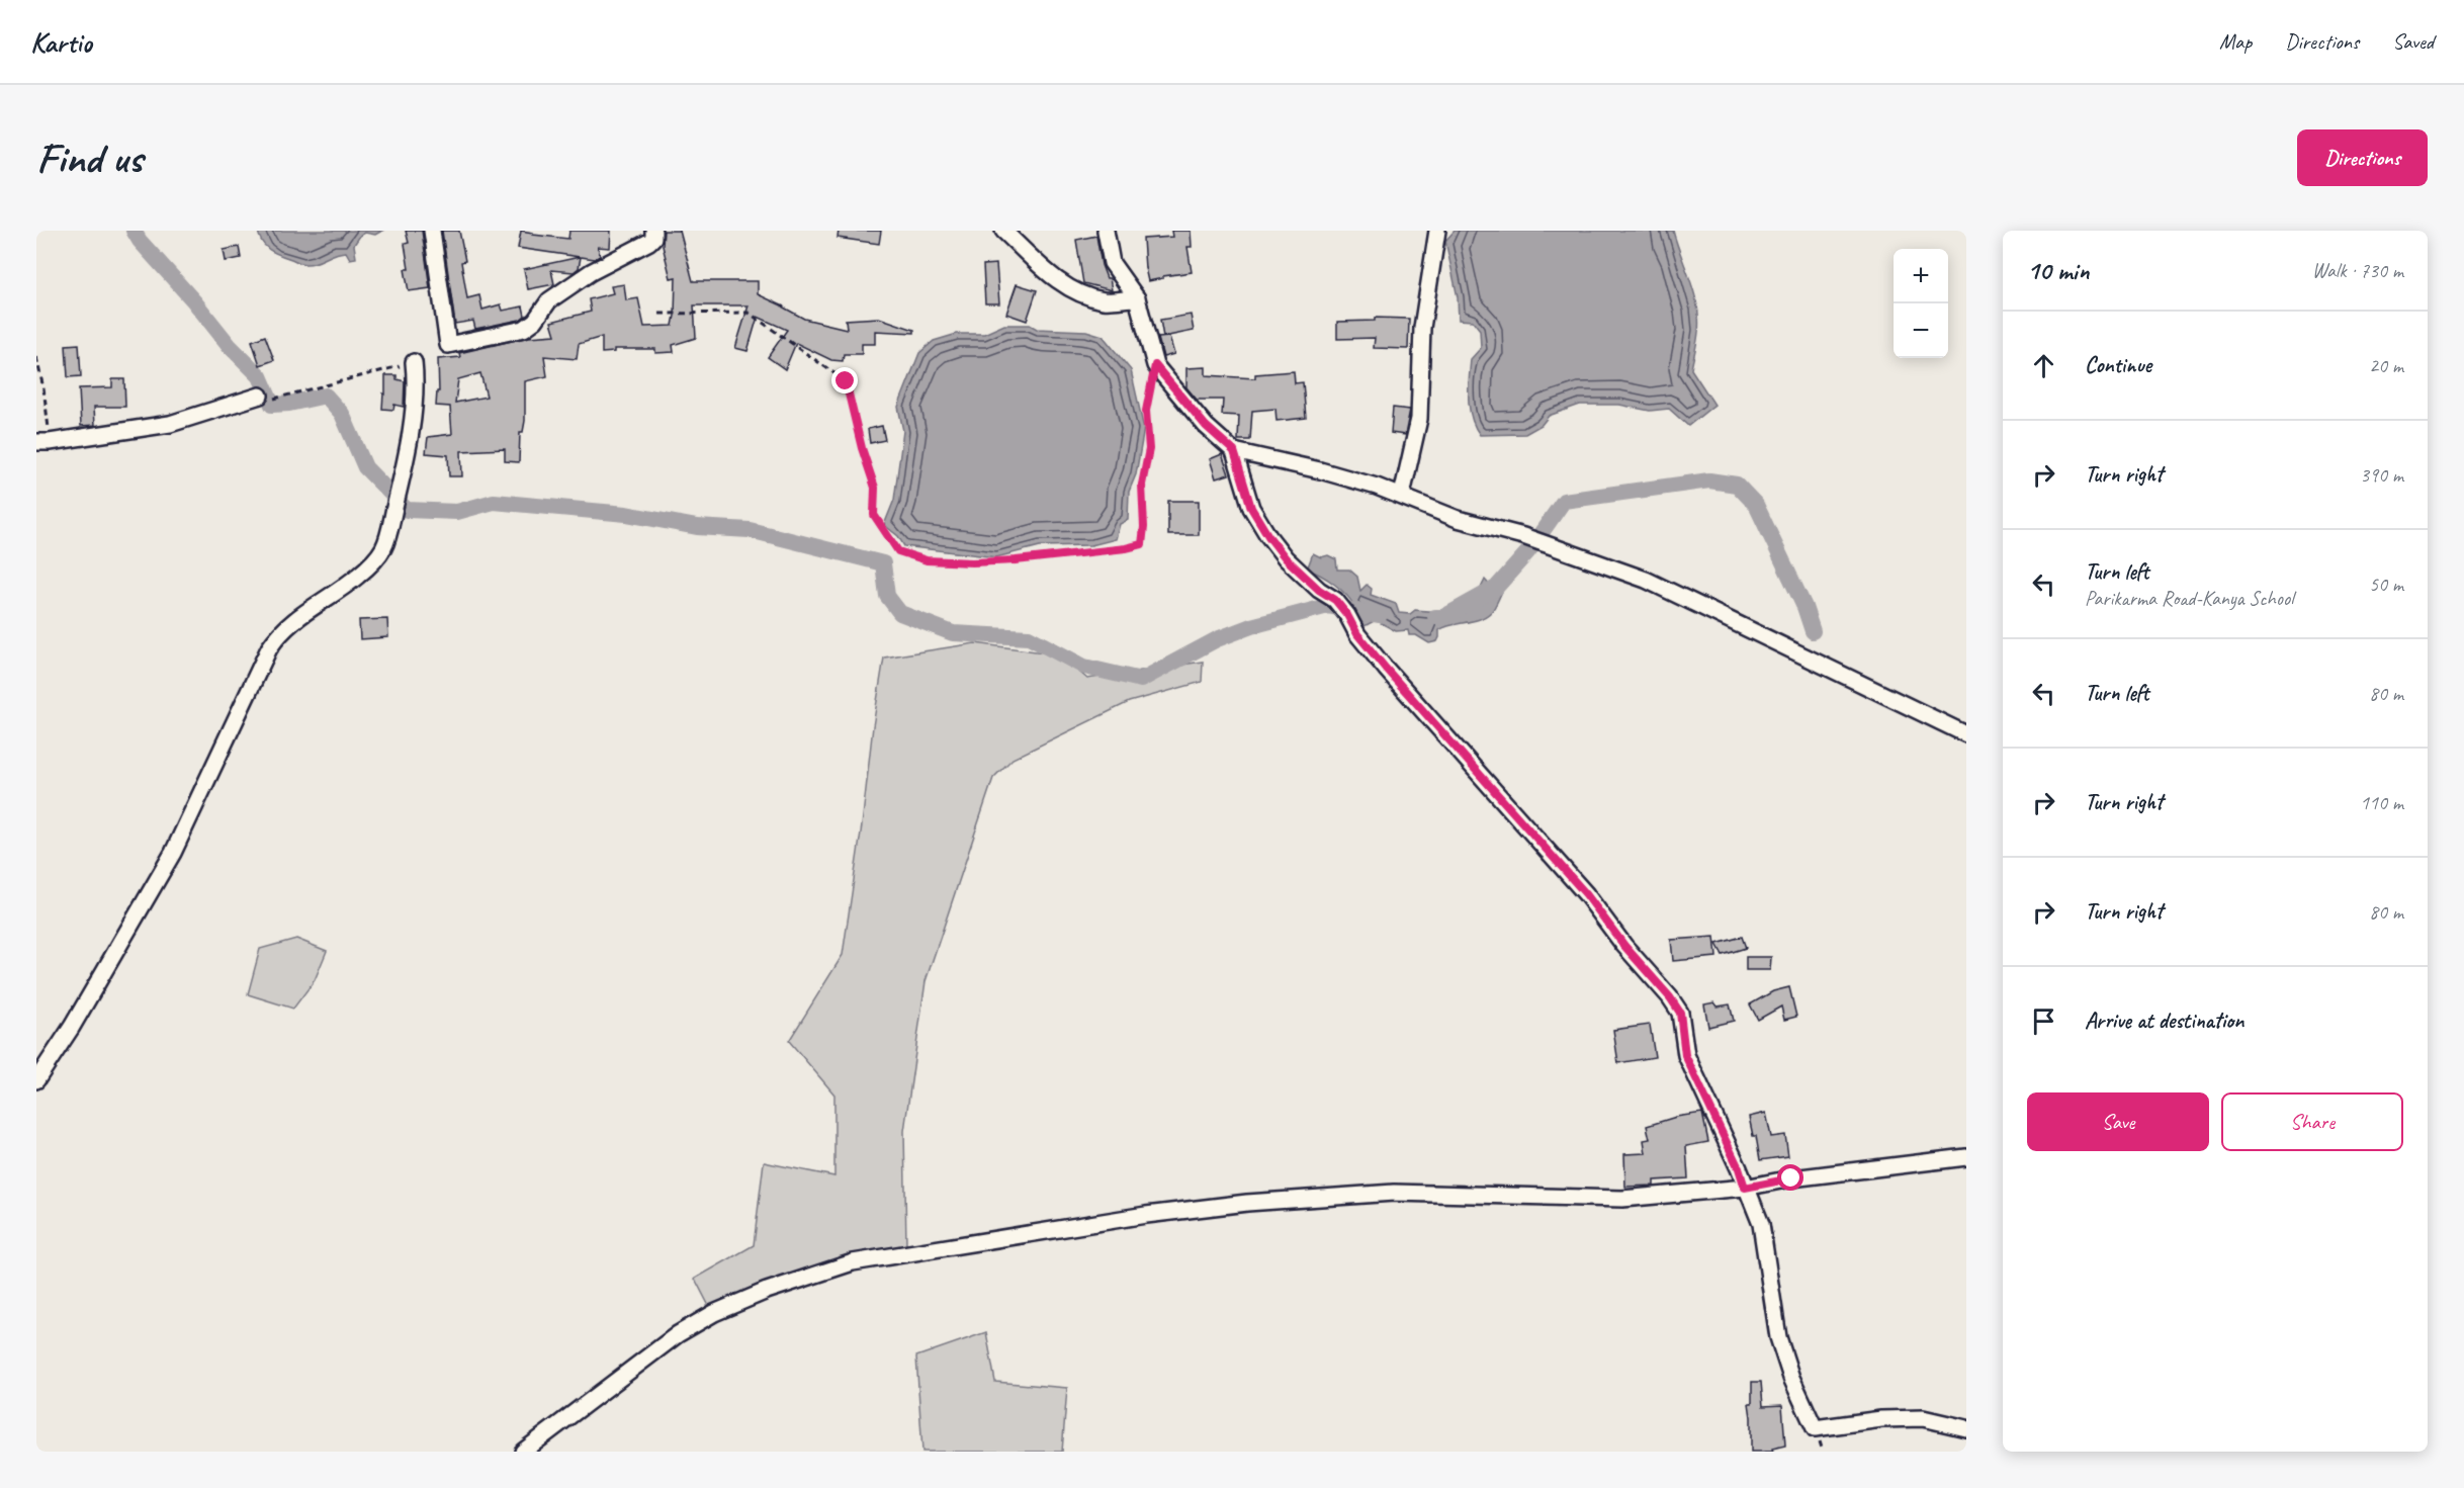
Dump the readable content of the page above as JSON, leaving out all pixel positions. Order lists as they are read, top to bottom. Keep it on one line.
{"page":{"header":"Kartio","nav":["Map","Directions","Saved"],"buttons":["Directions",["Save","Share"]],"title":"Find us","heading":["10 min","Walk · 730 m"],"map_buttons":["+","−"],"list":[["Continue","20 m"],["Turn right","390 m"],["Turn left","Parikarma Road-Kanya School","50 m"],["Turn left","80 m"],["Turn right","110 m"],["Turn right","80 m"],"Arrive at destination"]}}
